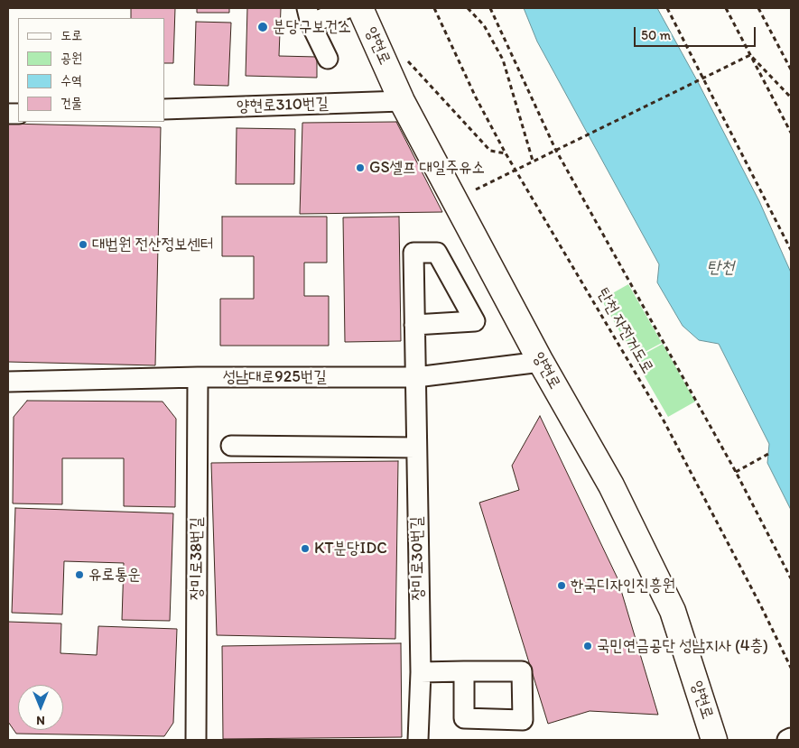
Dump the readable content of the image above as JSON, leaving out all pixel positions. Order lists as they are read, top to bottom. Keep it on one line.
{"streets":{"main road":["양현로"],"street":["양현로310번길","성남대로925번길","장미로38번길","장미로30번길"],"path":["탄천 자전거도로"]},"crossings":[["양현로","양현로310번길"],["양현로","성남대로925번길"],["성남대로925번길","장미로38번길"],["성남대로925번길","장미로30번길"]],"water":["탄천"],"places":["분당구보건소","GS셀프 대일주유소","대법원 전산정보센터","KT분당IDC","유로통운","한국디자인진흥원","국민연금공단 성남지사 (4층)"],"legend":["도로","공원","수역","건물"],"scale_bar":"50 m","north":"bottom"}
